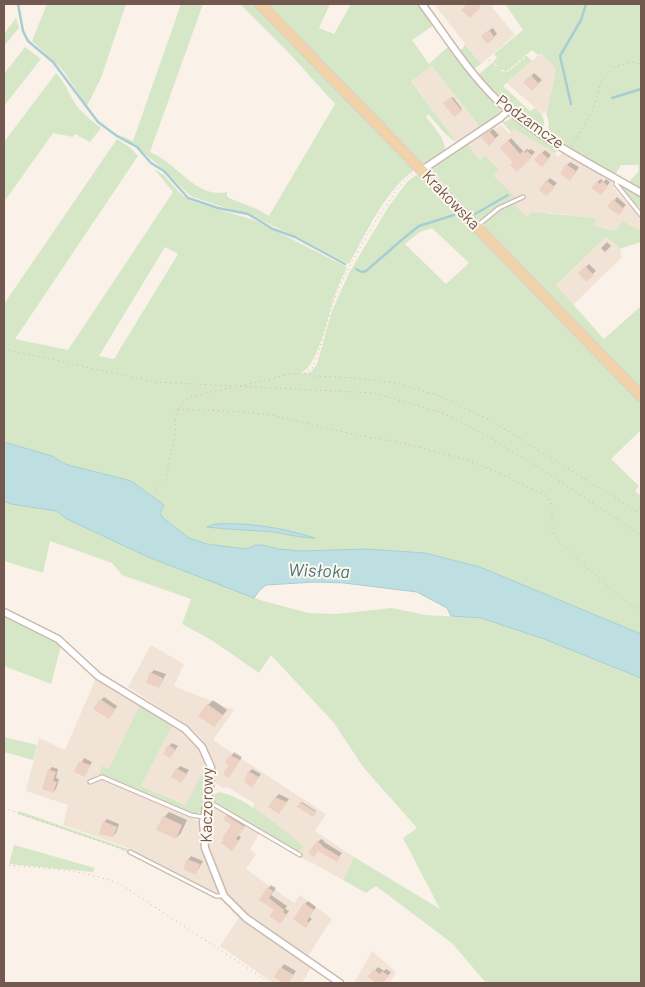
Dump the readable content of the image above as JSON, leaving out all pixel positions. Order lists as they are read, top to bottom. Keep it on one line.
{"streets":{"main road":["Krakowska"],"street":["Podzamcze","Kaczorowy"]},"water":["Wisłoka"]}
